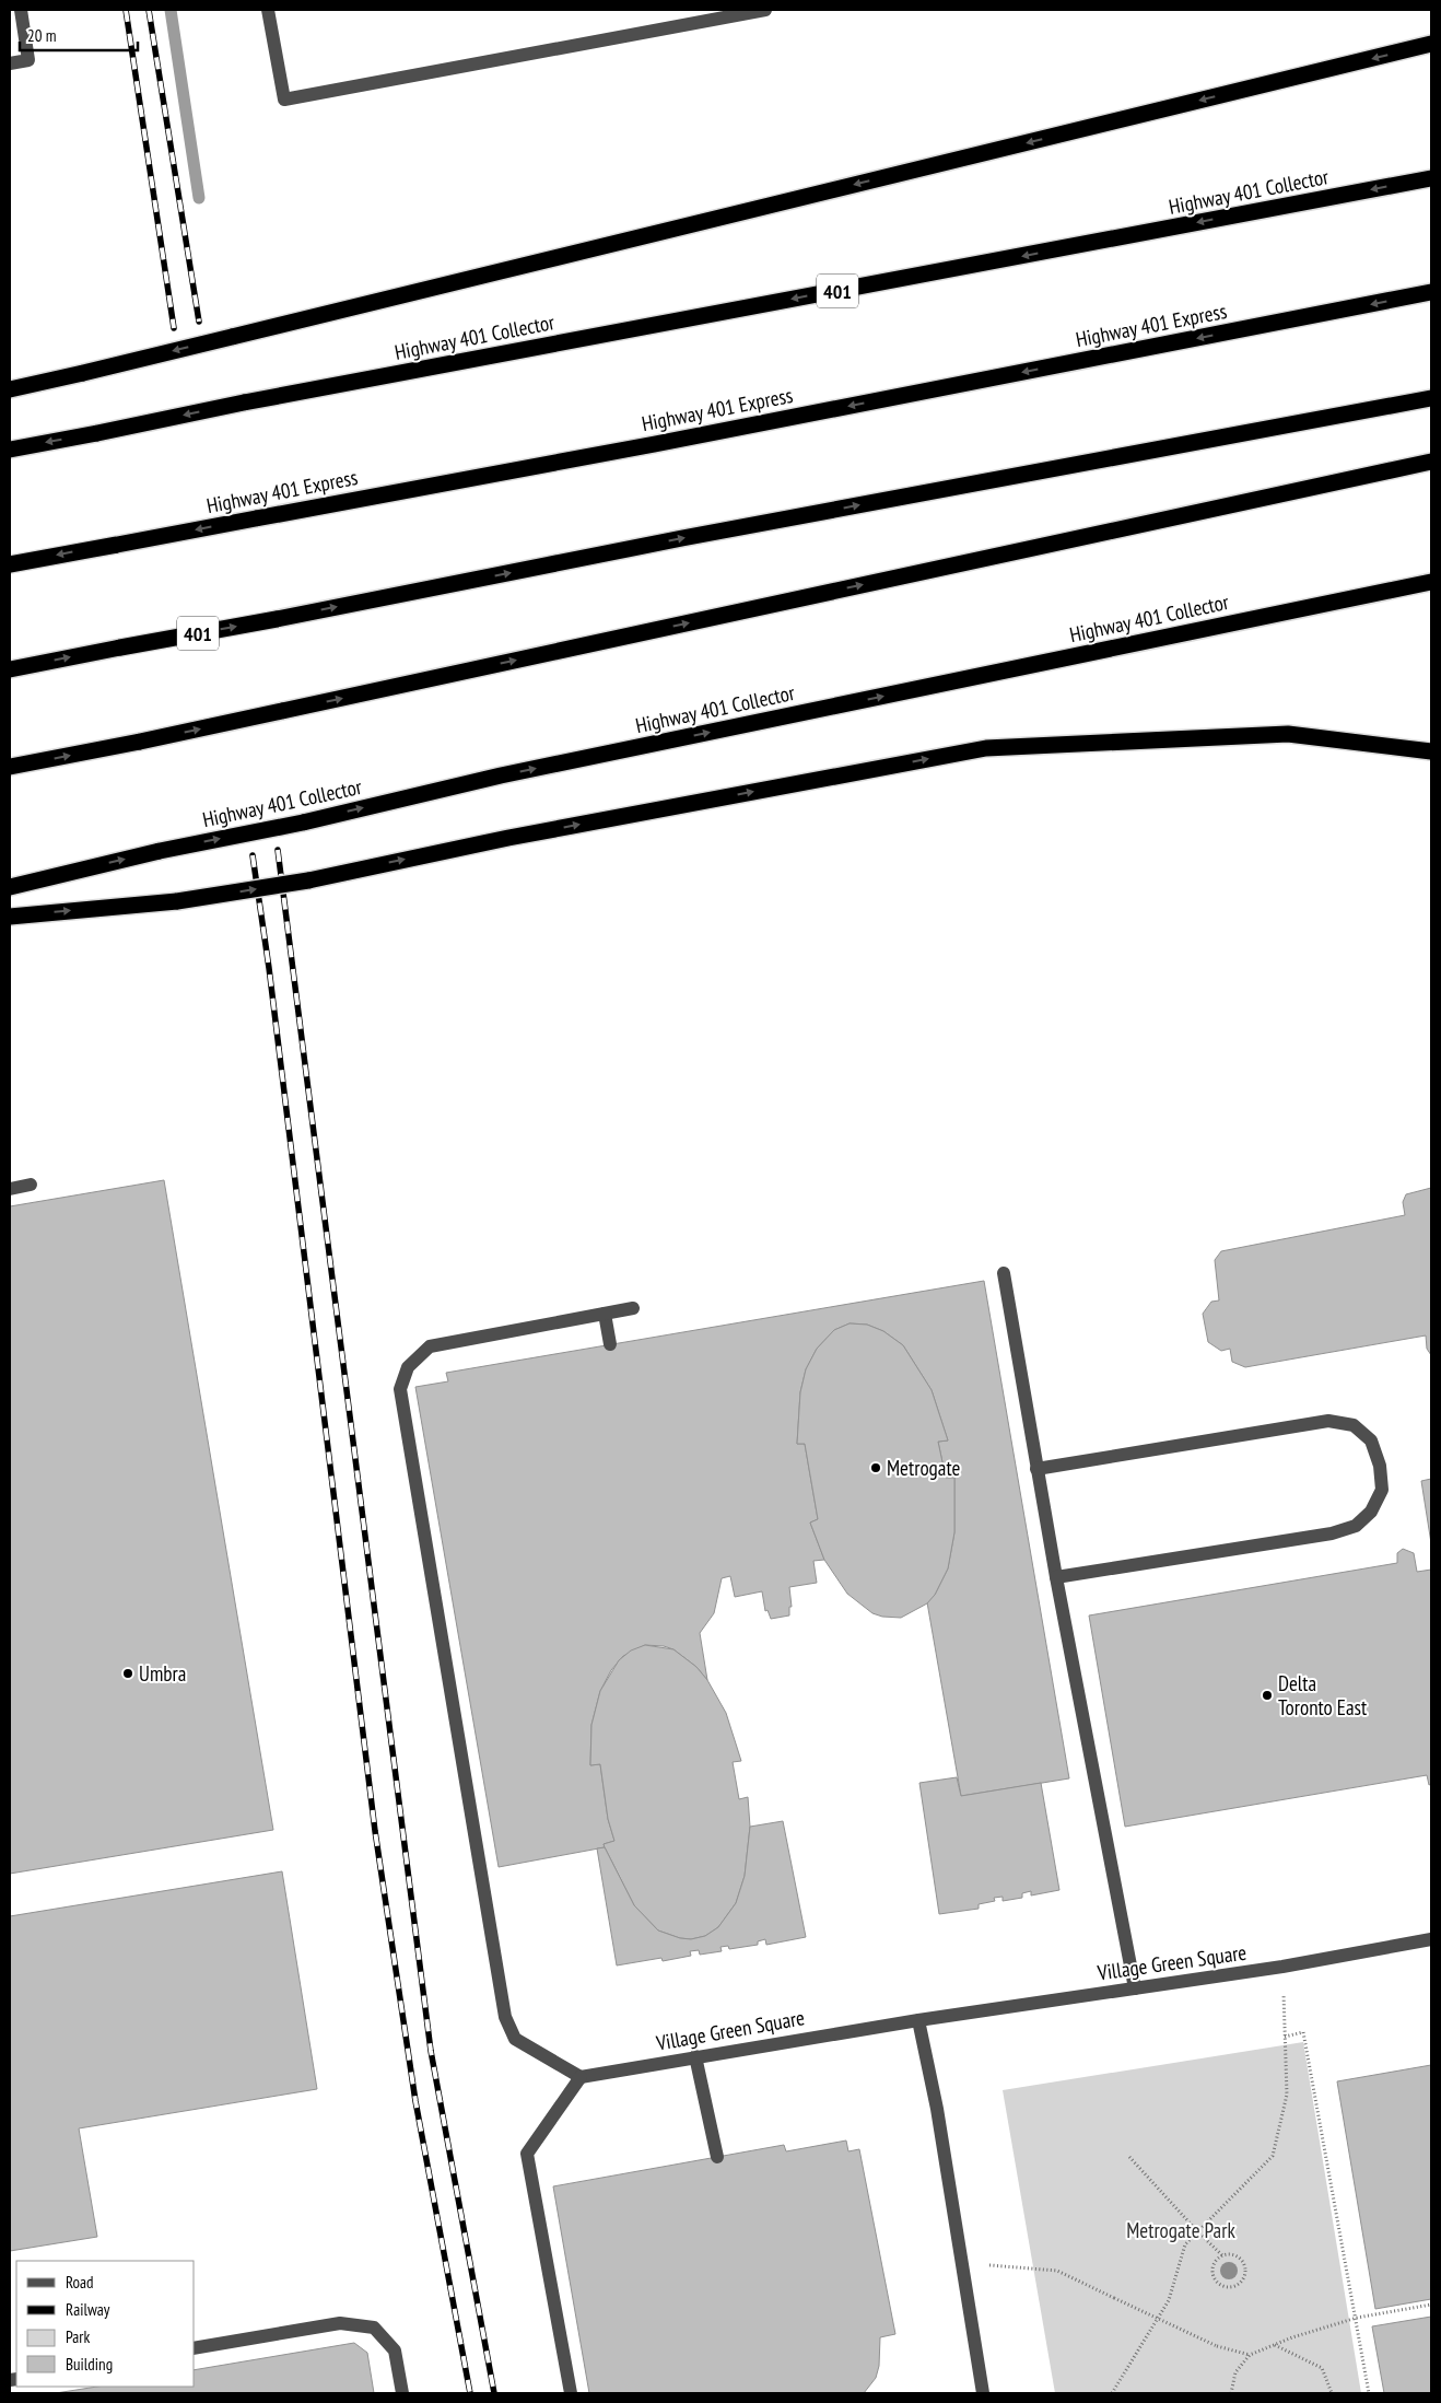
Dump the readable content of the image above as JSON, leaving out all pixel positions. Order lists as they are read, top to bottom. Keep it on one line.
{"streets":{"highway":["Highway 401 Collector","401","Highway 401 Express"],"street":["Village Green Square"]},"parks":["Metrogate Park"],"places":["Metrogate","Umbra","Delta Toronto East"],"legend":["Road","Railway","Park","Building"],"scale_bar":"20 m"}
